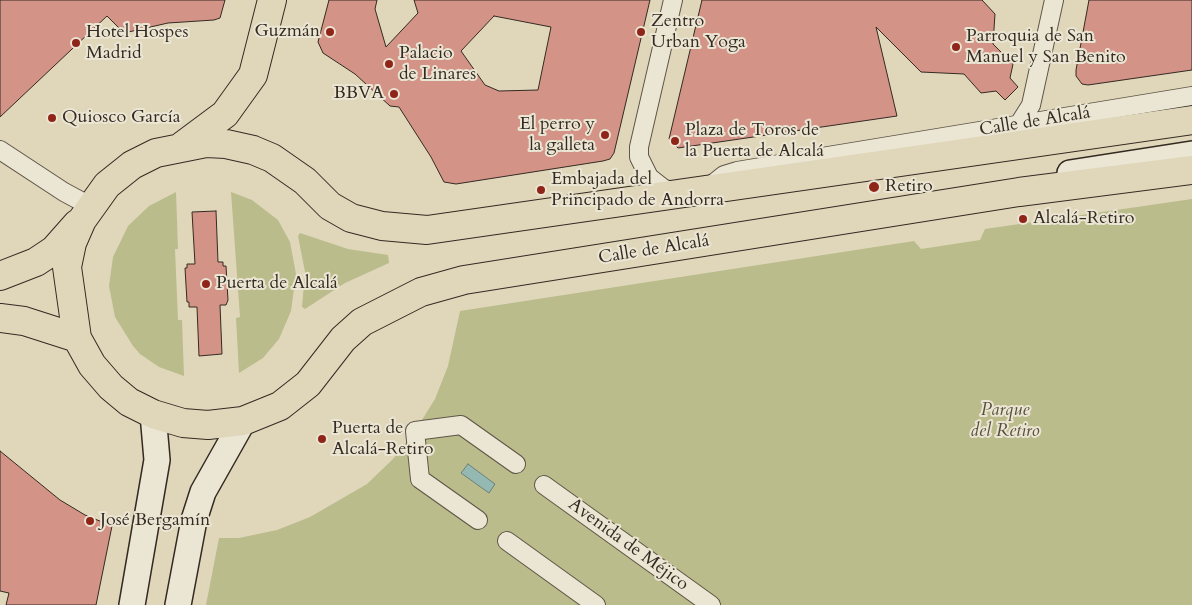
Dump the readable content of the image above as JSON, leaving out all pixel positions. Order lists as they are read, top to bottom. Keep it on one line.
{"streets":{"main road":["Calle de Alcalá"],"street":["Avenida de Méjico"]},"parks":["Parque del Retiro"],"places":["Guzmán","Zentro Urban Yoga","Hotel Hospes Madrid","Parroquia de San Manuel y San Benito","Palacio de Linares","BBVA","Quiosco García","El perro y la galleta","Plaza de Toros de la Puerta de Alcalá","Retiro","Embajada del Principado de Andorra","Alcalá-Retiro","Puerta de Alcalá","Puerta de Alcalá-Retiro","José Bergamín"]}
